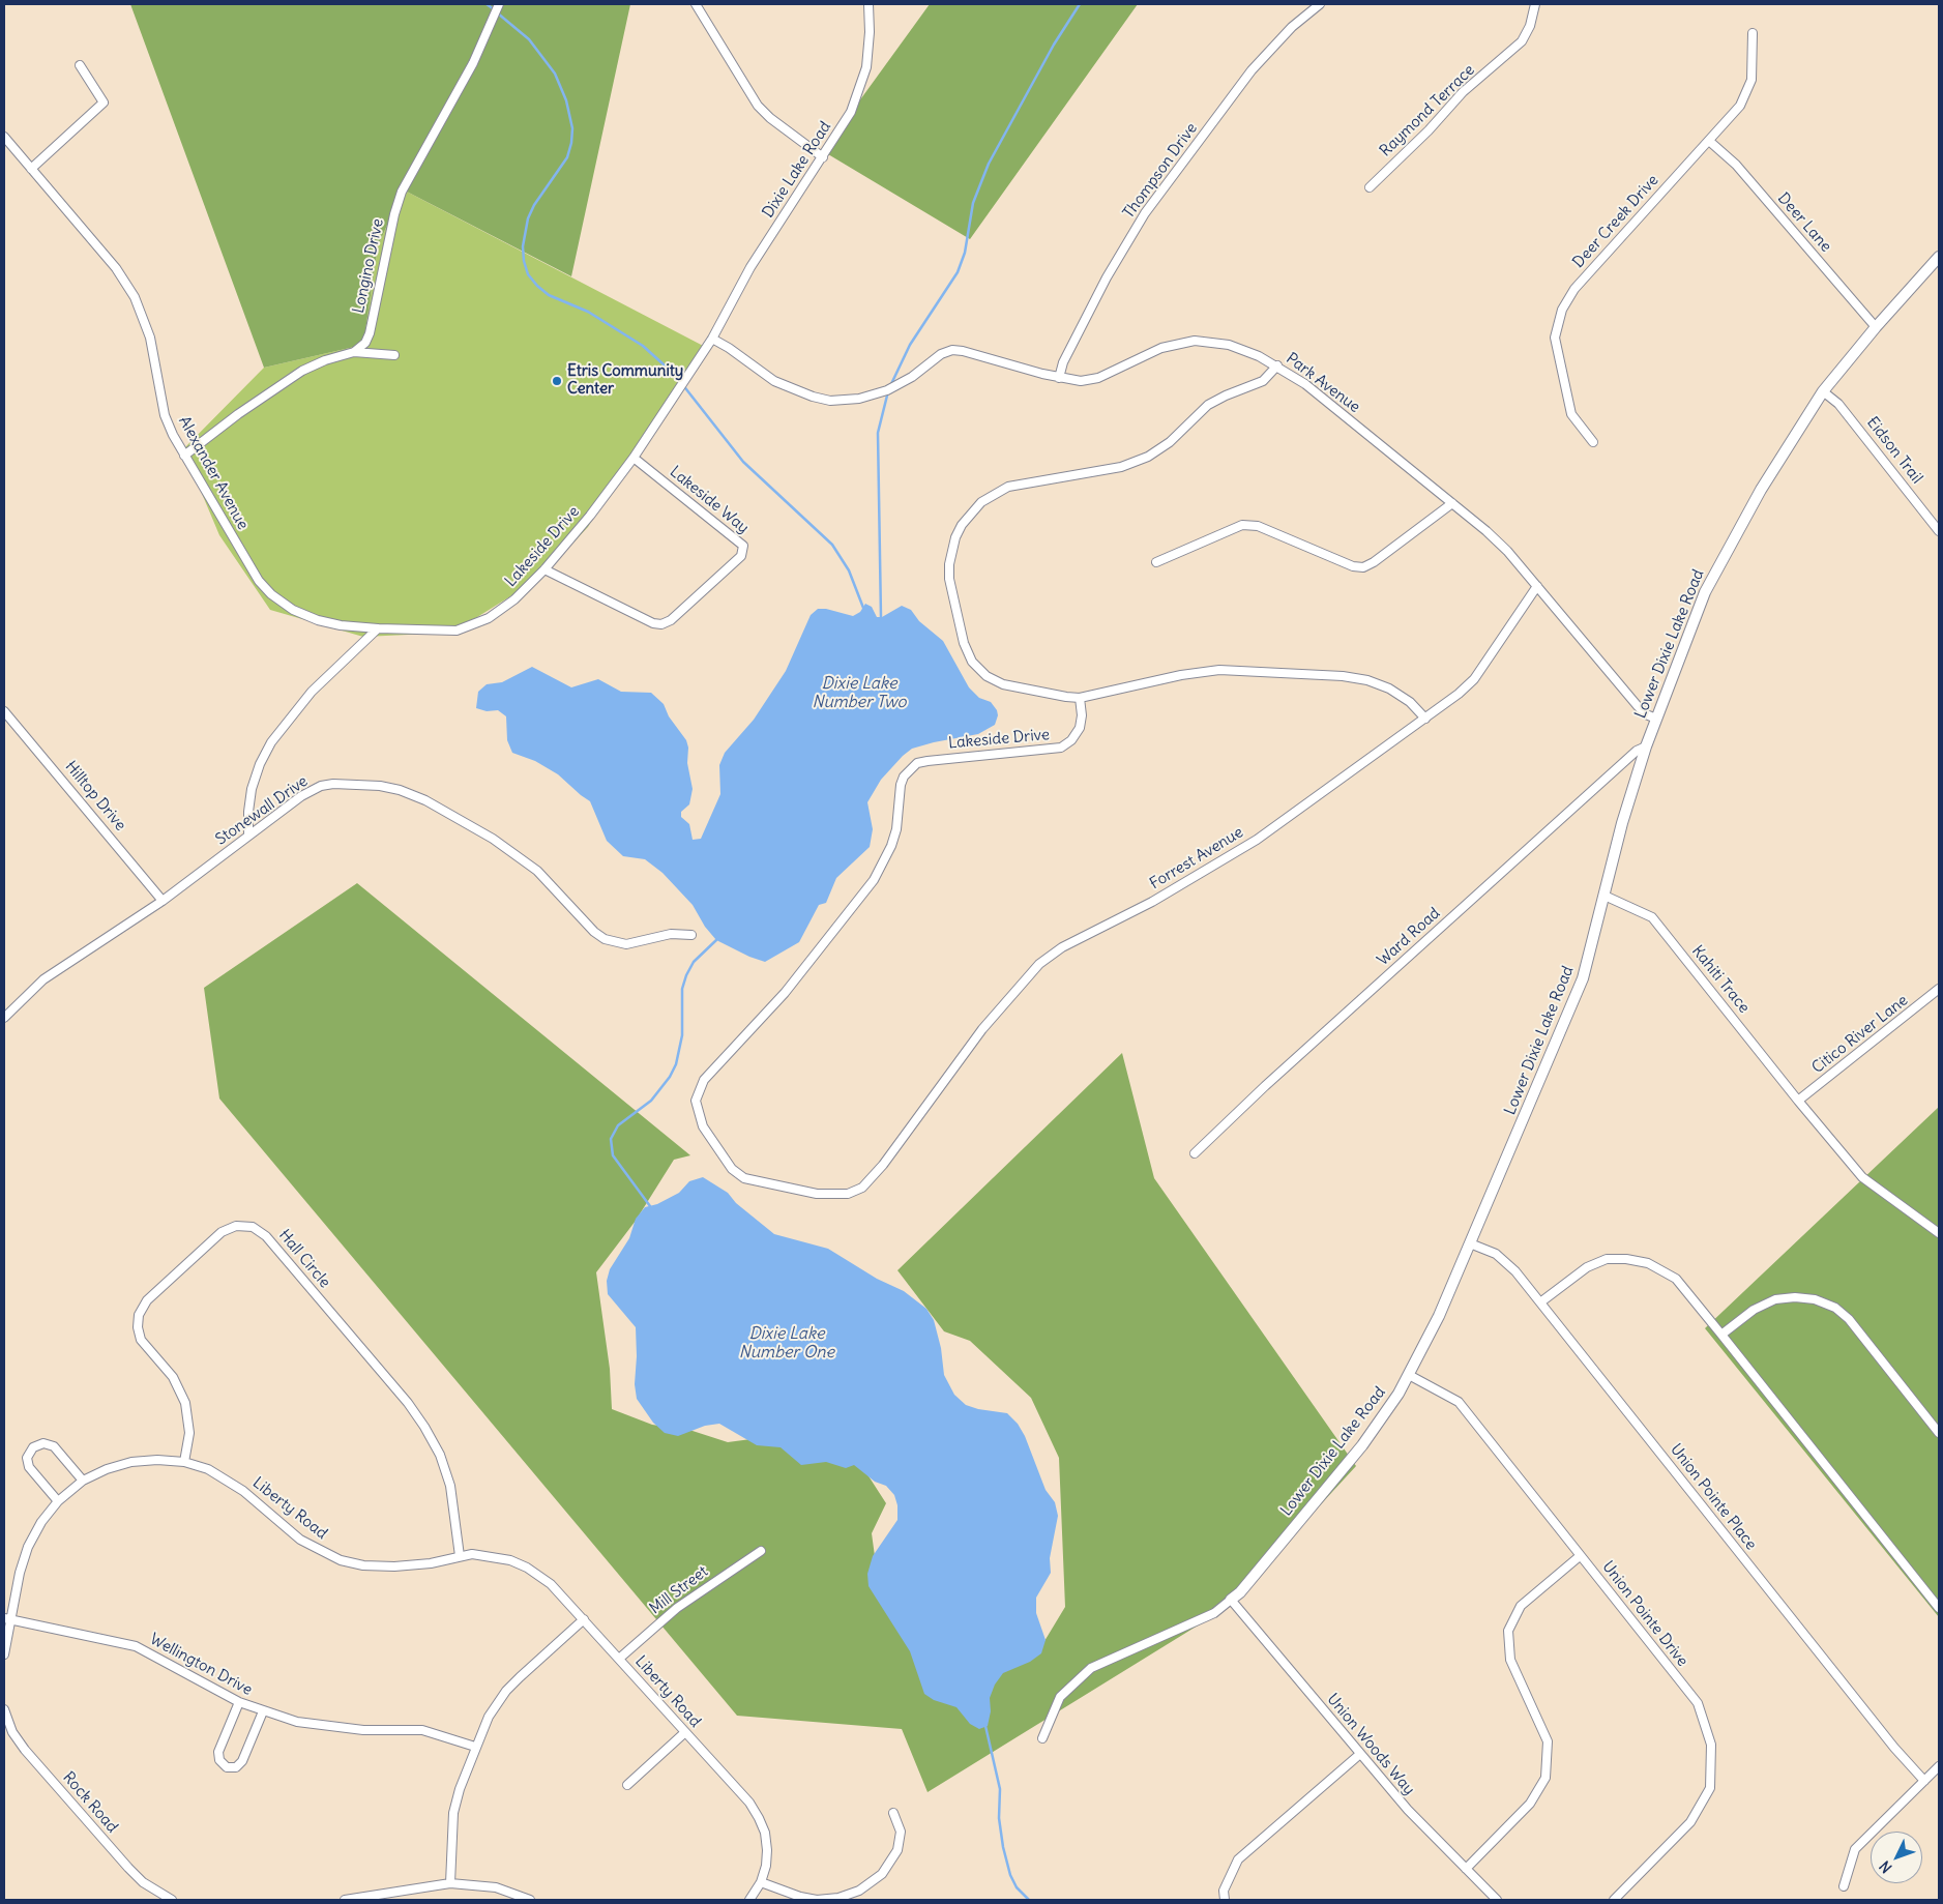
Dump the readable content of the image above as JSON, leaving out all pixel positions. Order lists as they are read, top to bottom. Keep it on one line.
{"streets":{"street":["Raymond Terrace","Dixie Lake Road","Thompson Drive","Deer Creek Drive","Deer Lane","Longino Drive","Park Avenue","Eidson Trail","Alexander Avenue","Lakeside Way","Lakeside Drive","Lower Dixie Lake Road","Hilltop Drive","Stonewall Drive","Forrest Avenue","Ward Road","Kahiti Trace","Citico River Lane","Hall Circle","Union Pointe Place","Liberty Road","Mill Street","Union Pointe Drive","Wellington Drive","Union Woods Way","Rock Road"]},"crossings":[["Dixie Lake Road","Park Avenue"],["Dixie Lake Road","Lakeside Drive"],["Thompson Drive","Park Avenue"],["Deer Creek Drive","Deer Lane"],["Deer Lane","Lower Dixie Lake Road"],["Park Avenue","Lakeside Drive"],["Park Avenue","Lower Dixie Lake Road"],["Park Avenue","Forrest Avenue"],["Eidson Trail","Lower Dixie Lake Road"],["Alexander Avenue","Lakeside Drive"],["Lakeside Way","Lakeside Drive"],["Lakeside Drive","Forrest Avenue"],["Lower Dixie Lake Road","Ward Road"],["Lower Dixie Lake Road","Kahiti Trace"],["Lower Dixie Lake Road","Union Pointe Place"],["Lower Dixie Lake Road","Union Pointe Drive"],["Lower Dixie Lake Road","Union Woods Way"],["Hilltop Drive","Stonewall Drive"],["Kahiti Trace","Citico River Lane"],["Hall Circle","Liberty Road"],["Liberty Road","Mill Street"],["Liberty Road","Wellington Drive"]],"water":["Dixie Lake Number Two","Dixie Lake Number One"],"places":["Etris Community Center"],"north":"bottom left"}
